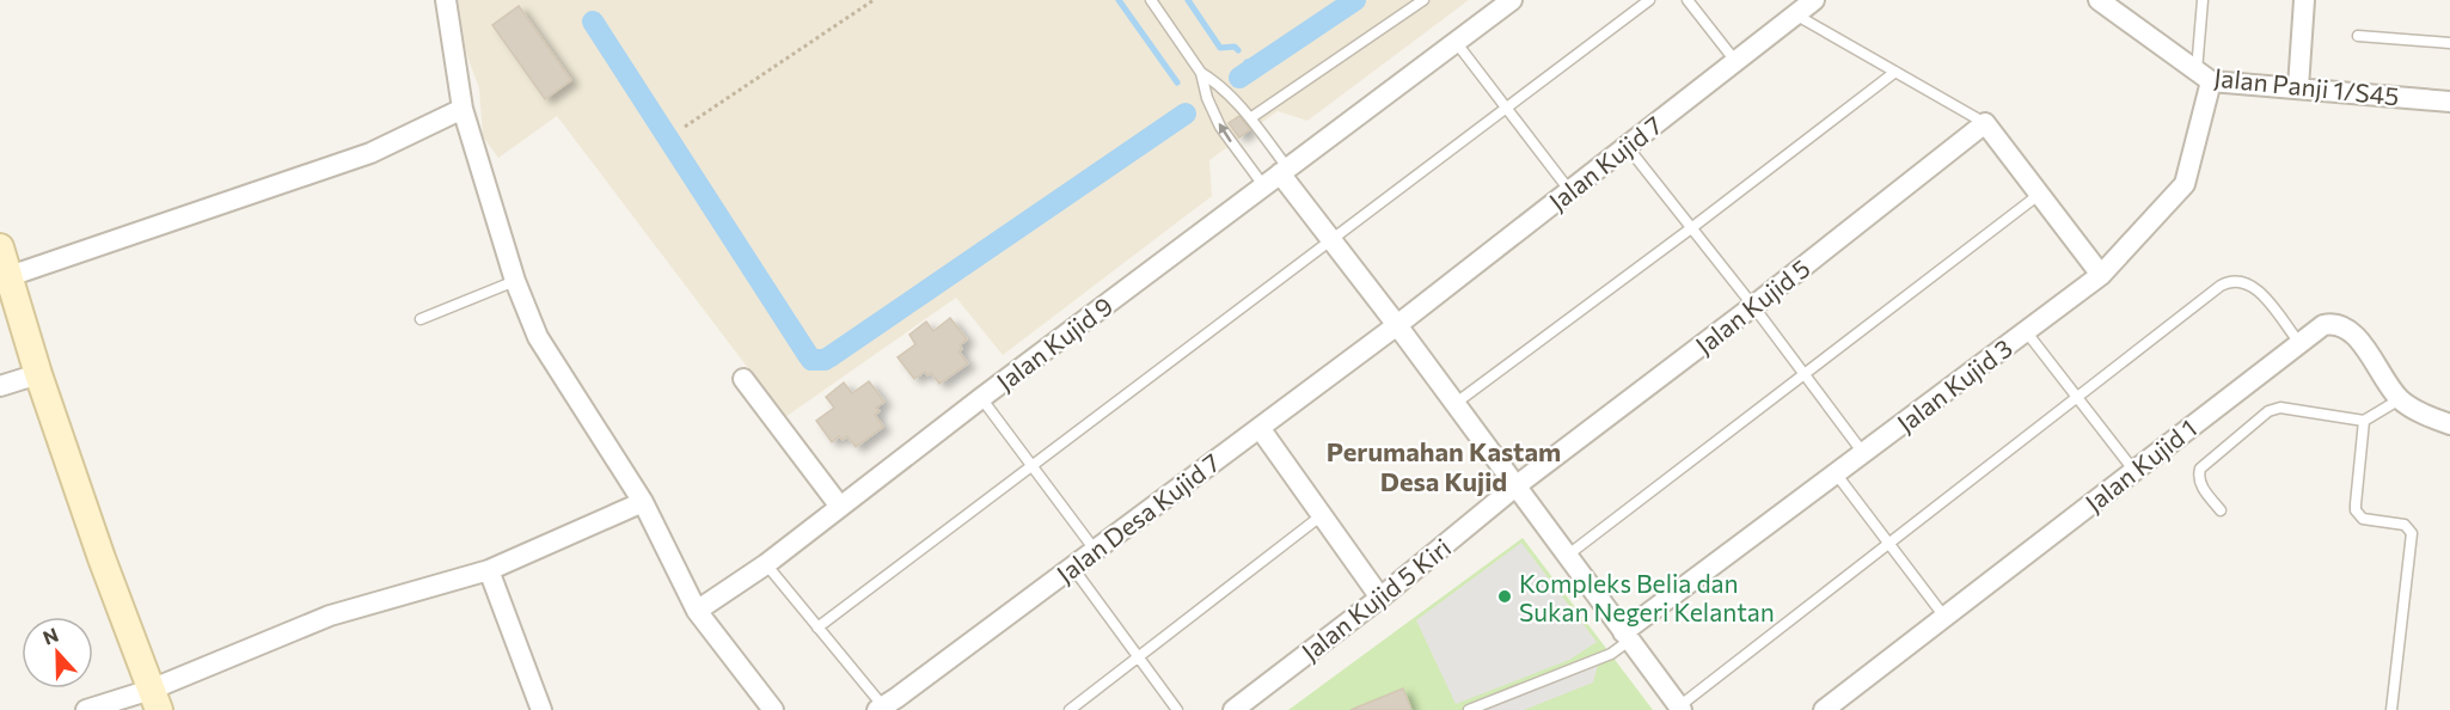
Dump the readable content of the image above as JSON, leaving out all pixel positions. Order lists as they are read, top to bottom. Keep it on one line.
{"streets":{"street":["Jalan Panji 1/S45","Jalan Kujid 7","Jalan Kujid 5","Jalan Kujid 9","Jalan Kujid 3","Jalan Kujid 1","Jalan Desa Kujid 7","Jalan Kujid 5 Kiri"]},"crossings":[["Jalan Panji 1/S45","Jalan Kujid 3"],["Jalan Kujid 7","Jalan Desa Kujid 7"],["Jalan Kujid 5","Jalan Kujid 5 Kiri"]],"districts":["Perumahan Kastam Desa Kujid"],"places":["Kompleks Belia dan Sukan Negeri Kelantan"],"north":"top"}
